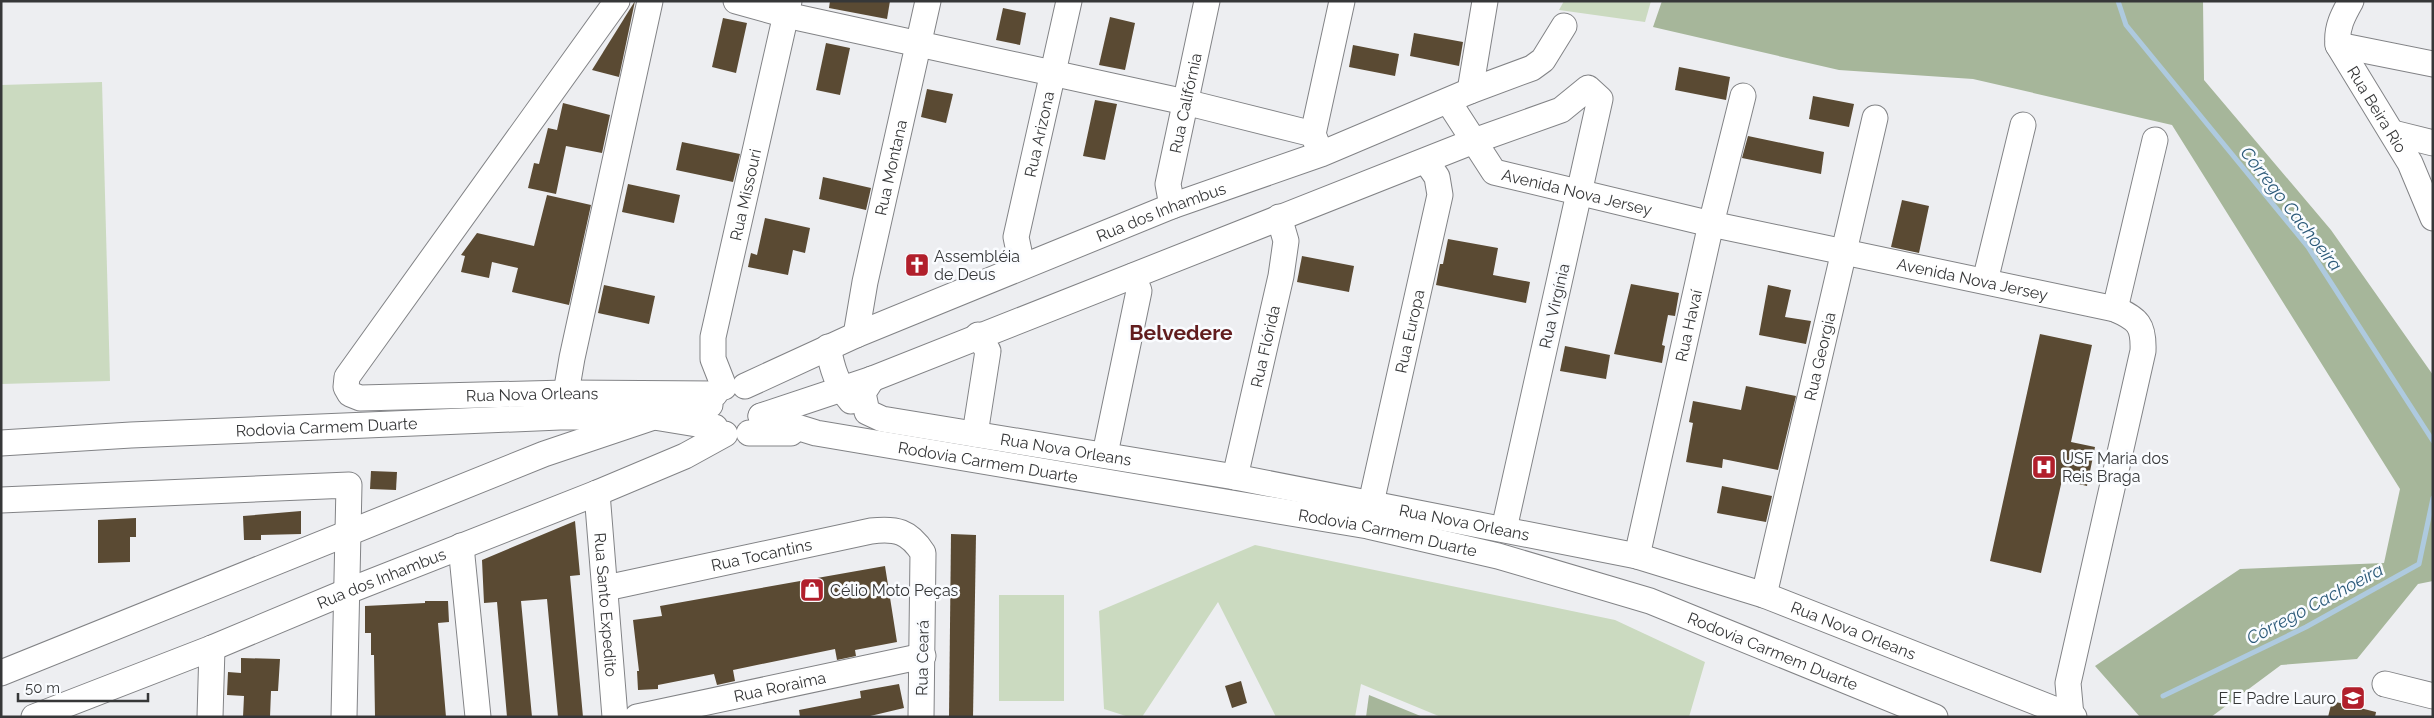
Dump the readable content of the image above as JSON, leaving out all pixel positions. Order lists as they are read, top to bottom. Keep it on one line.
{"streets":{"street":["Rua Califórnia","Rua Beira Rio","Rua Arizona","Rua Montana","Avenida Nova Jersey","Rua Missouri","Rua dos Inhambus","Rua Virgínia","Rua Havaí","Rua Europa","Rua Flórida","Rua Georgia","Rua Nova Orleans","Rodovia Carmem Duarte","Rua Tocantins","Rua Santo Expedito","Rua Ceará","Rua Roraima"]},"crossings":[["Rua Califórnia","Rua dos Inhambus"],["Rua Arizona","Rua dos Inhambus"],["Rua Montana","Rua dos Inhambus"],["Avenida Nova Jersey","Rua dos Inhambus"],["Avenida Nova Jersey","Rua Virgínia"],["Avenida Nova Jersey","Rua Havaí"],["Avenida Nova Jersey","Rua Georgia"],["Avenida Nova Jersey","Rua Nova Orleans"],["Rua Missouri","Rua dos Inhambus"],["Rua Missouri","Rua Nova Orleans"],["Rua Missouri","Rodovia Carmem Duarte"],["Rua dos Inhambus","Rua Virgínia"],["Rua dos Inhambus","Rua Europa"],["Rua dos Inhambus","Rua Flórida"],["Rua dos Inhambus","Rua Nova Orleans"],["Rua dos Inhambus","Rodovia Carmem Duarte"],["Rua dos Inhambus","Rua Santo Expedito"],["Rua Virgínia","Rua Nova Orleans"],["Rua Havaí","Rua Nova Orleans"],["Rua Europa","Rua Nova Orleans"],["Rua Flórida","Rua Nova Orleans"],["Rua Georgia","Rua Nova Orleans"],["Rua Nova Orleans","Rodovia Carmem Duarte"],["Rua Tocantins","Rua Santo Expedito"],["Rua Tocantins","Rua Ceará"],["Rua Ceará","Rua Roraima"]],"districts":["Belvedere"],"water":["Córrego Cachoeira"],"places":{"church":["Assembléia de Deus"],"hospital":["USF Maria dos Reis Braga"],"shop":["Célio Moto Peças"],"school or university":["E E Padre Lauro"]},"scale_bar":"50 m"}
